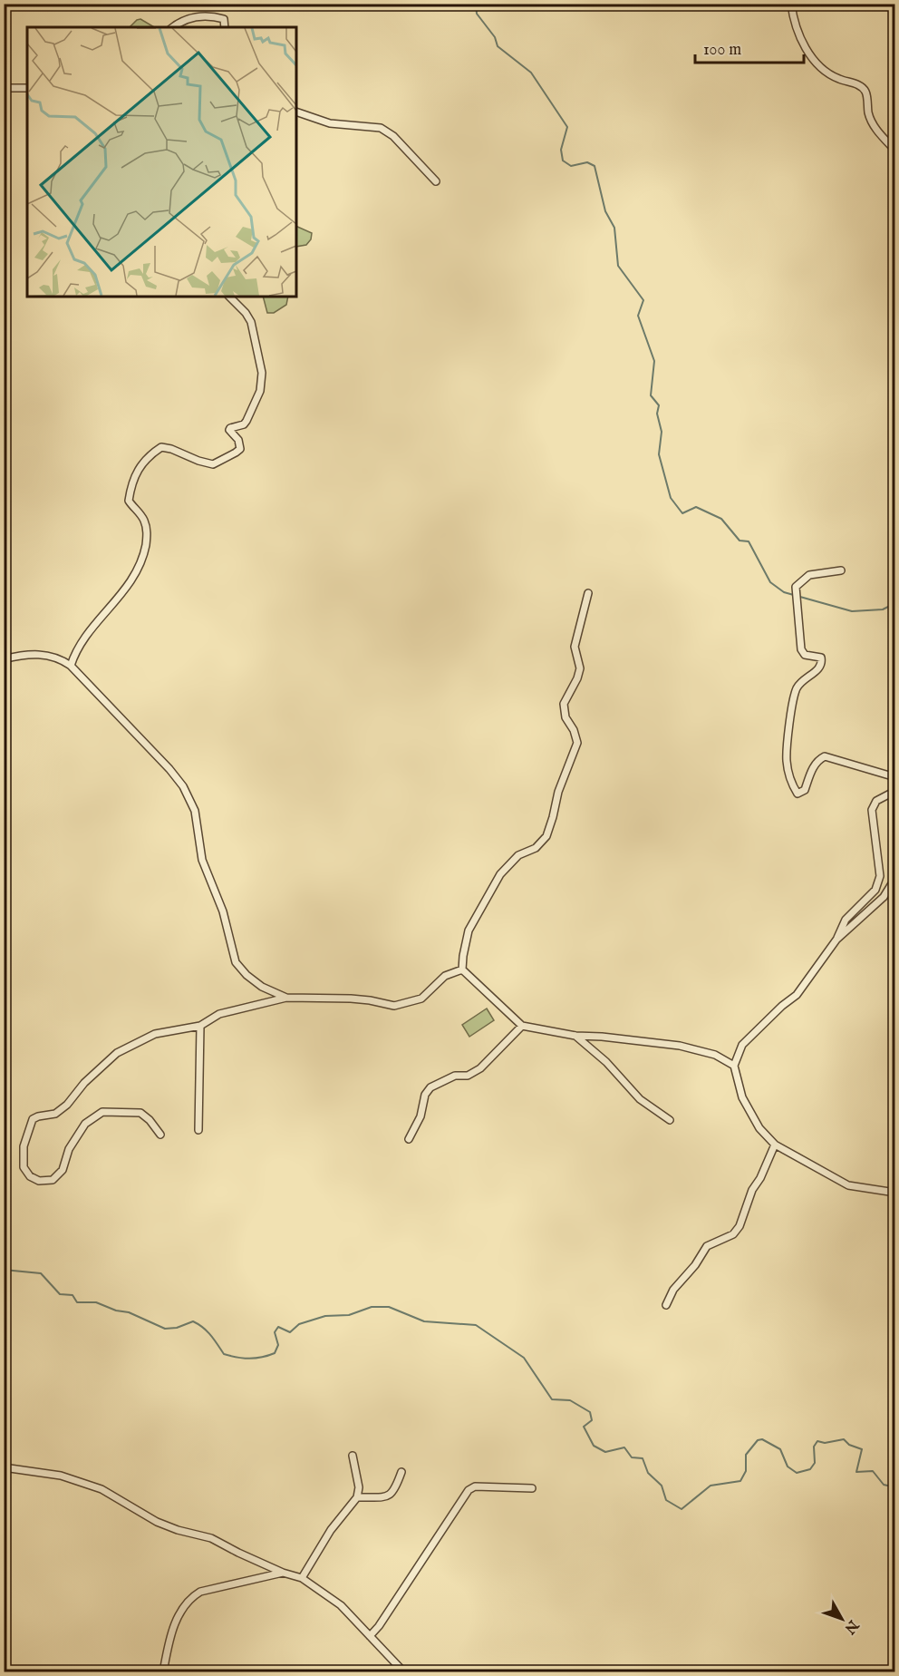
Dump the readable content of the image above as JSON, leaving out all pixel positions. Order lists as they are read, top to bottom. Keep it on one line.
{"scale_bar":"100 m","north":"bottom right"}
